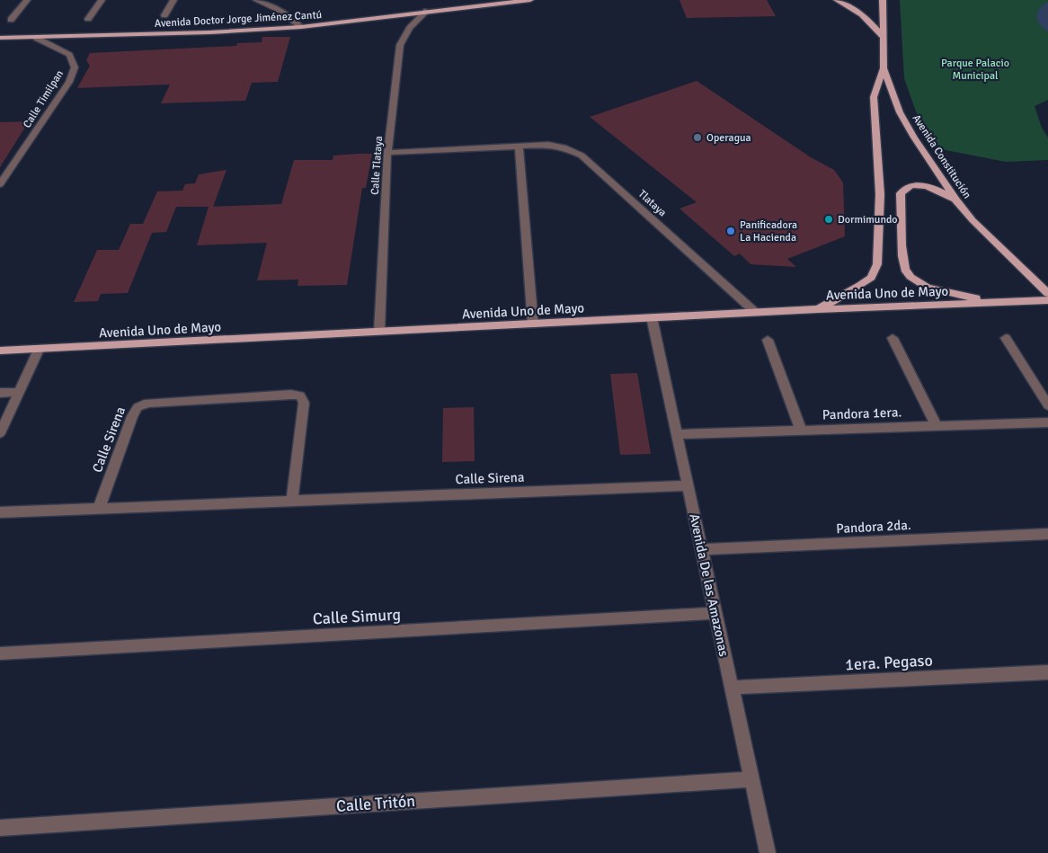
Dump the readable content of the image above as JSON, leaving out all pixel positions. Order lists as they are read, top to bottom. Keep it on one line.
{"streets":{"main road":["Avenida Doctor Jorge Jiménez Cantú","Avenida Constitución","Avenida Uno de Mayo"],"street":["Calle Timilpan","Calle Tlataya","Tlataya","Pandora 1era.","Calle Sirena","Pandora 2da.","Avenida De las Amazonas","Calle Simurg","1era. Pegaso","Calle Tritón"]},"crossings":[["Avenida Doctor Jorge Jiménez Cantú","Calle Timilpan"],["Avenida Doctor Jorge Jiménez Cantú","Calle Tlataya"],["Calle Tlataya","Tlataya"],["Calle Tlataya","Avenida Uno de Mayo"],["Tlataya","Avenida Uno de Mayo"],["Avenida Uno de Mayo","Avenida De las Amazonas"],["Pandora 1era.","Avenida De las Amazonas"],["Calle Sirena","Avenida De las Amazonas"],["Pandora 2da.","Avenida De las Amazonas"],["Avenida De las Amazonas","Calle Simurg"],["Avenida De las Amazonas","1era. Pegaso"],["Avenida De las Amazonas","Calle Tritón"]],"parks":["Parque Palacio Municipal"],"places":["Operagua","Dormimundo","Panificadora La Hacienda"]}
